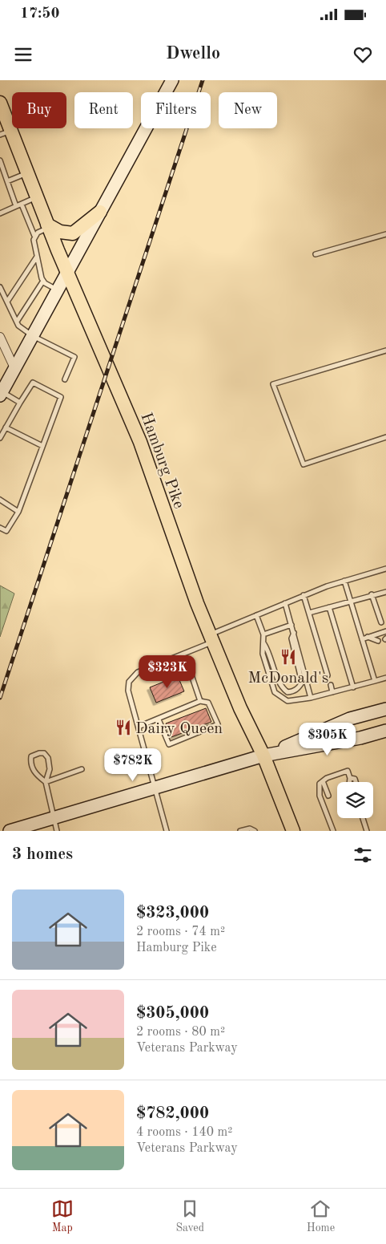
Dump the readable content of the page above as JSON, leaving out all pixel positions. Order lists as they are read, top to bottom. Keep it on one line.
{"streets":{"main road":["Hamburg Pike"]},"places":{"restaurant":["McDonald's","Dairy Queen"]},"page":{"status":"17:50","header":"Dwello","chip":["Buy","Rent","Filters","New"],"price":["$323K","$305K","$782K"],"heading":"3 homes","list":[{"name":"$323,000","note":"2 rooms · 74 m² · Hamburg Pike"},{"name":"$305,000","note":"2 rooms · 80 m² · Veterans Parkway"},{"name":"$782,000","note":"4 rooms · 140 m² · Veterans Parkway"}],"tabs":["Map","Saved","Home"]}}
